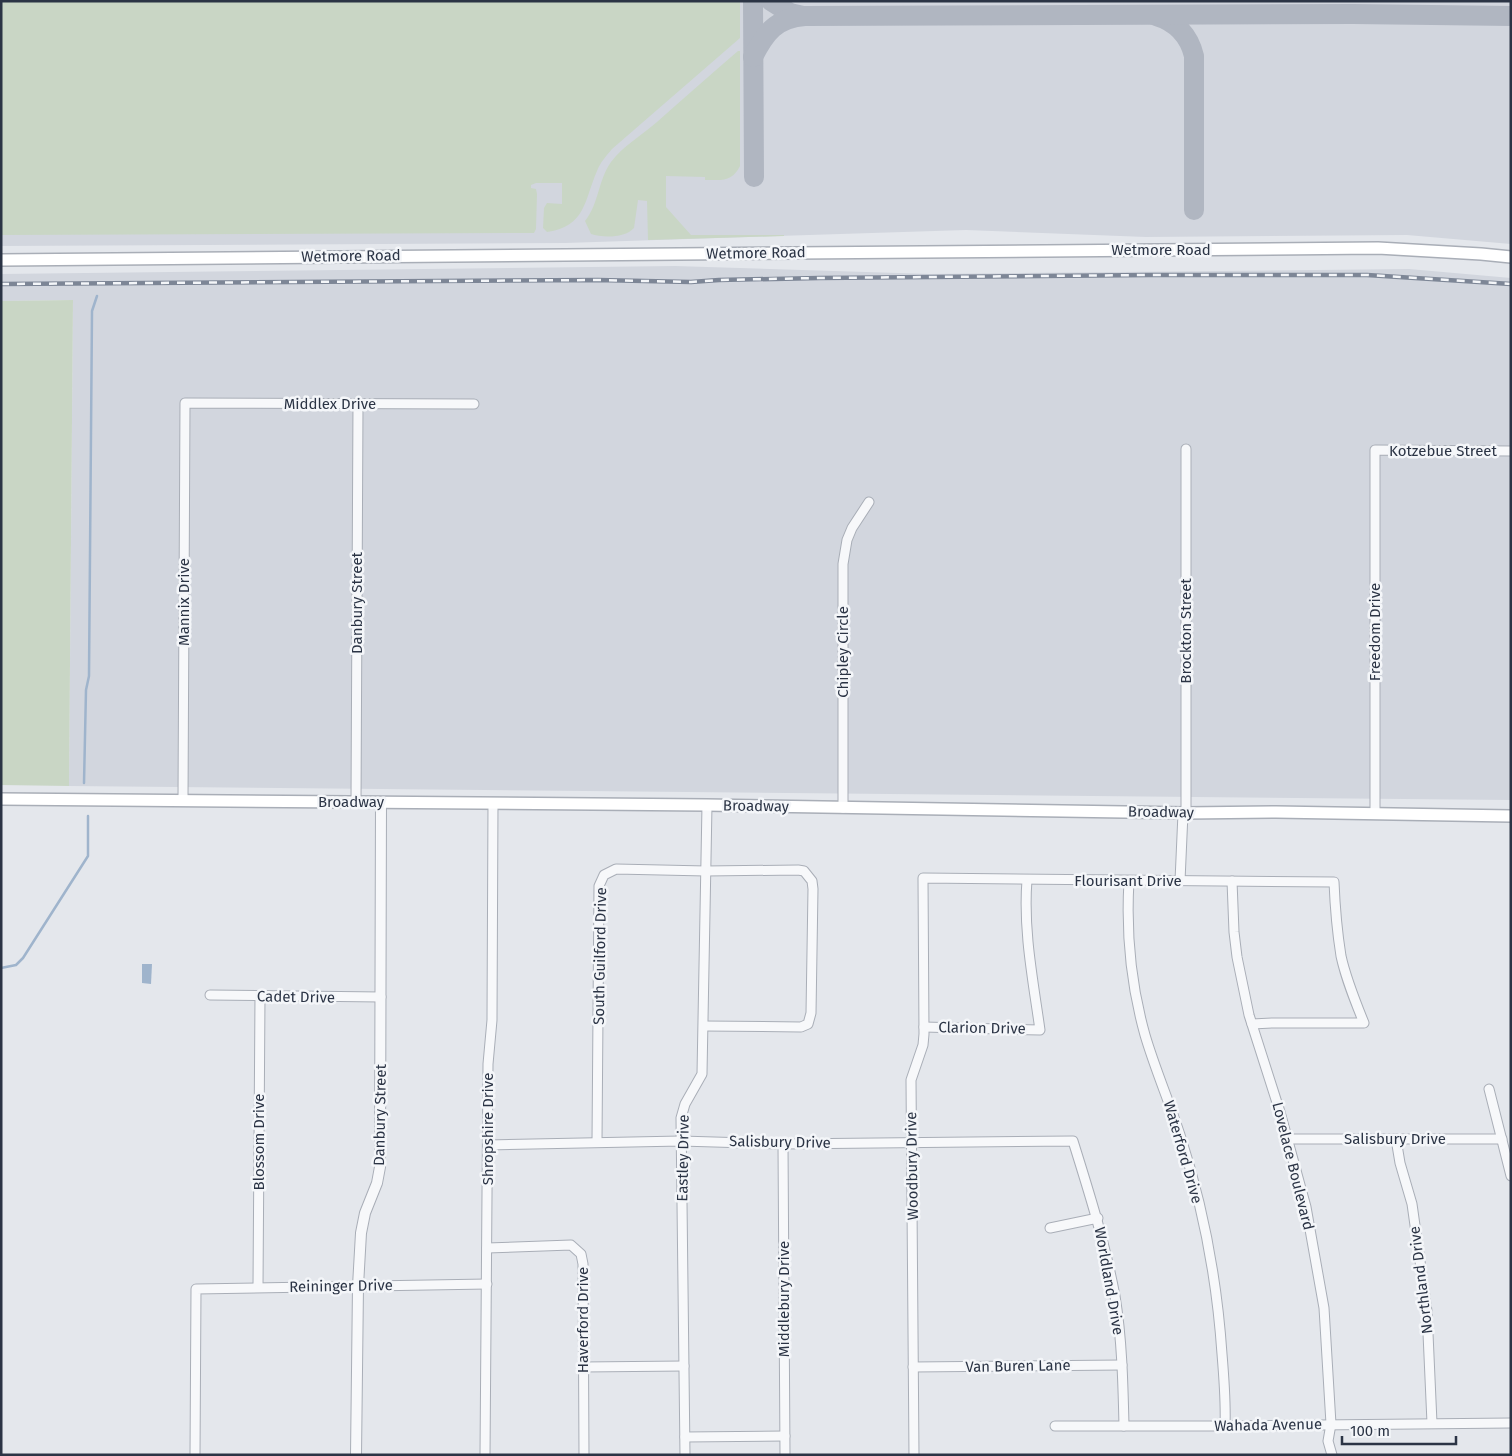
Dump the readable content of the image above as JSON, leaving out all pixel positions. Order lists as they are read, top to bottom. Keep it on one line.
{"streets":{"main road":["Wetmore Road","Broadway"],"street":["Middlex Drive","Kotzebue Street","Mannix Drive","Danbury Street","Brockton Street","Freedom Drive","Chipley Circle","Flourisant Drive","South Guilford Drive","Cadet Drive","Clarion Drive","Shropshire Drive","Salisbury Drive","Blossom Drive","Waterford Drive","Eastley Drive","Woodbury Drive","Lovelace Boulevard","Northland Drive","Worldland Drive","Reininger Drive","Middlebury Drive","Haverford Drive","Van Buren Lane","Wahada Avenue"]},"crossings":[["Middlex Drive","Mannix Drive"],["Middlex Drive","Danbury Street"],["Kotzebue Street","Freedom Drive"],["Mannix Drive","Broadway"],["Danbury Street","Broadway"],["Danbury Street","Cadet Drive"],["Danbury Street","Reininger Drive"],["Brockton Street","Broadway"],["Brockton Street","Flourisant Drive"],["Freedom Drive","Broadway"],["Chipley Circle","Broadway"],["Broadway","Shropshire Drive"],["Broadway","Eastley Drive"],["Flourisant Drive","Clarion Drive"],["Flourisant Drive","Waterford Drive"],["Flourisant Drive","Woodbury Drive"],["Flourisant Drive","Lovelace Boulevard"],["South Guilford Drive","Salisbury Drive"],["South Guilford Drive","Eastley Drive"],["Cadet Drive","Blossom Drive"],["Clarion Drive","Woodbury Drive"],["Shropshire Drive","Salisbury Drive"],["Shropshire Drive","Reininger Drive"],["Shropshire Drive","Haverford Drive"],["Salisbury Drive","Eastley Drive"],["Salisbury Drive","Woodbury Drive"],["Salisbury Drive","Lovelace Boulevard"],["Salisbury Drive","Northland Drive"],["Salisbury Drive","Worldland Drive"],["Salisbury Drive","Middlebury Drive"],["Blossom Drive","Reininger Drive"],["Waterford Drive","Wahada Avenue"],["Woodbury Drive","Van Buren Lane"],["Lovelace Boulevard","Wahada Avenue"],["Northland Drive","Wahada Avenue"],["Worldland Drive","Van Buren Lane"],["Worldland Drive","Wahada Avenue"]],"scale_bar":"100 m"}
